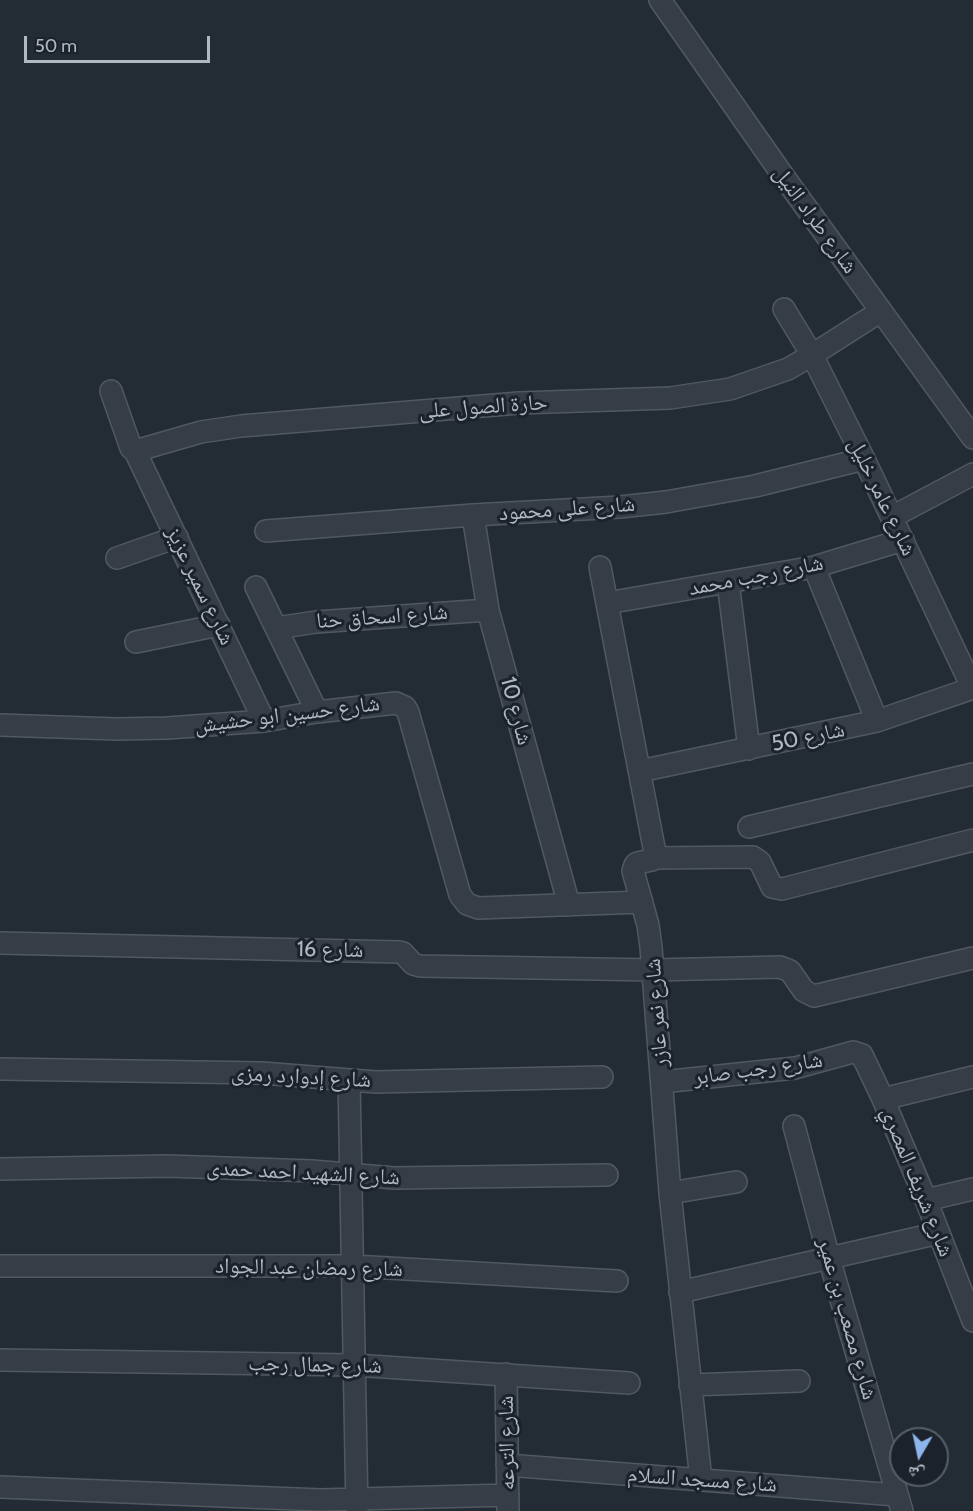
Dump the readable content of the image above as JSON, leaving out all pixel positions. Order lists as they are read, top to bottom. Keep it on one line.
{"streets":{"street":["شارع طراد النيل","حارة الصول على","شارع عامر خليل","شارع على محمود","شارع رجب محمد","شارع سمير عزيز","شارع اسحاق حنا","شارع 10","شارع حسين ابو حشيش","شارع 50","شارع 16","شارع نمر عازر","شارع رجب صابر","شارع إدوارد رمزى","شارع الشهيد احمد حمدى","شارع شريف المصري","شارع رمضان عبد الجواد","شارع مصعب بن عمير","شارع جمال رجب","شارع الترعه","شارع مسجد السلام"]},"crossings":[["شارع طراد النيل","حارة الصول على"],["حارة الصول على","شارع عامر خليل"],["حارة الصول على","شارع سمير عزيز"],["شارع عامر خليل","شارع على محمود"],["شارع عامر خليل","شارع رجب محمد"],["شارع عامر خليل","شارع 50"],["شارع على محمود","شارع 10"],["شارع سمير عزيز","شارع حسين ابو حشيش"],["شارع اسحاق حنا","شارع 10"],["شارع 10","شارع حسين ابو حشيش"],["شارع حسين ابو حشيش","شارع نمر عازر"],["شارع 16","شارع نمر عازر"],["شارع نمر عازر","شارع رجب صابر"],["شارع نمر عازر","شارع مسجد السلام"],["شارع رجب صابر","شارع شريف المصري"],["شارع مصعب بن عمير","شارع مسجد السلام"],["شارع جمال رجب","شارع الترعه"],["شارع الترعه","شارع مسجد السلام"]],"scale_bar":"50 m","north":"bottom"}
